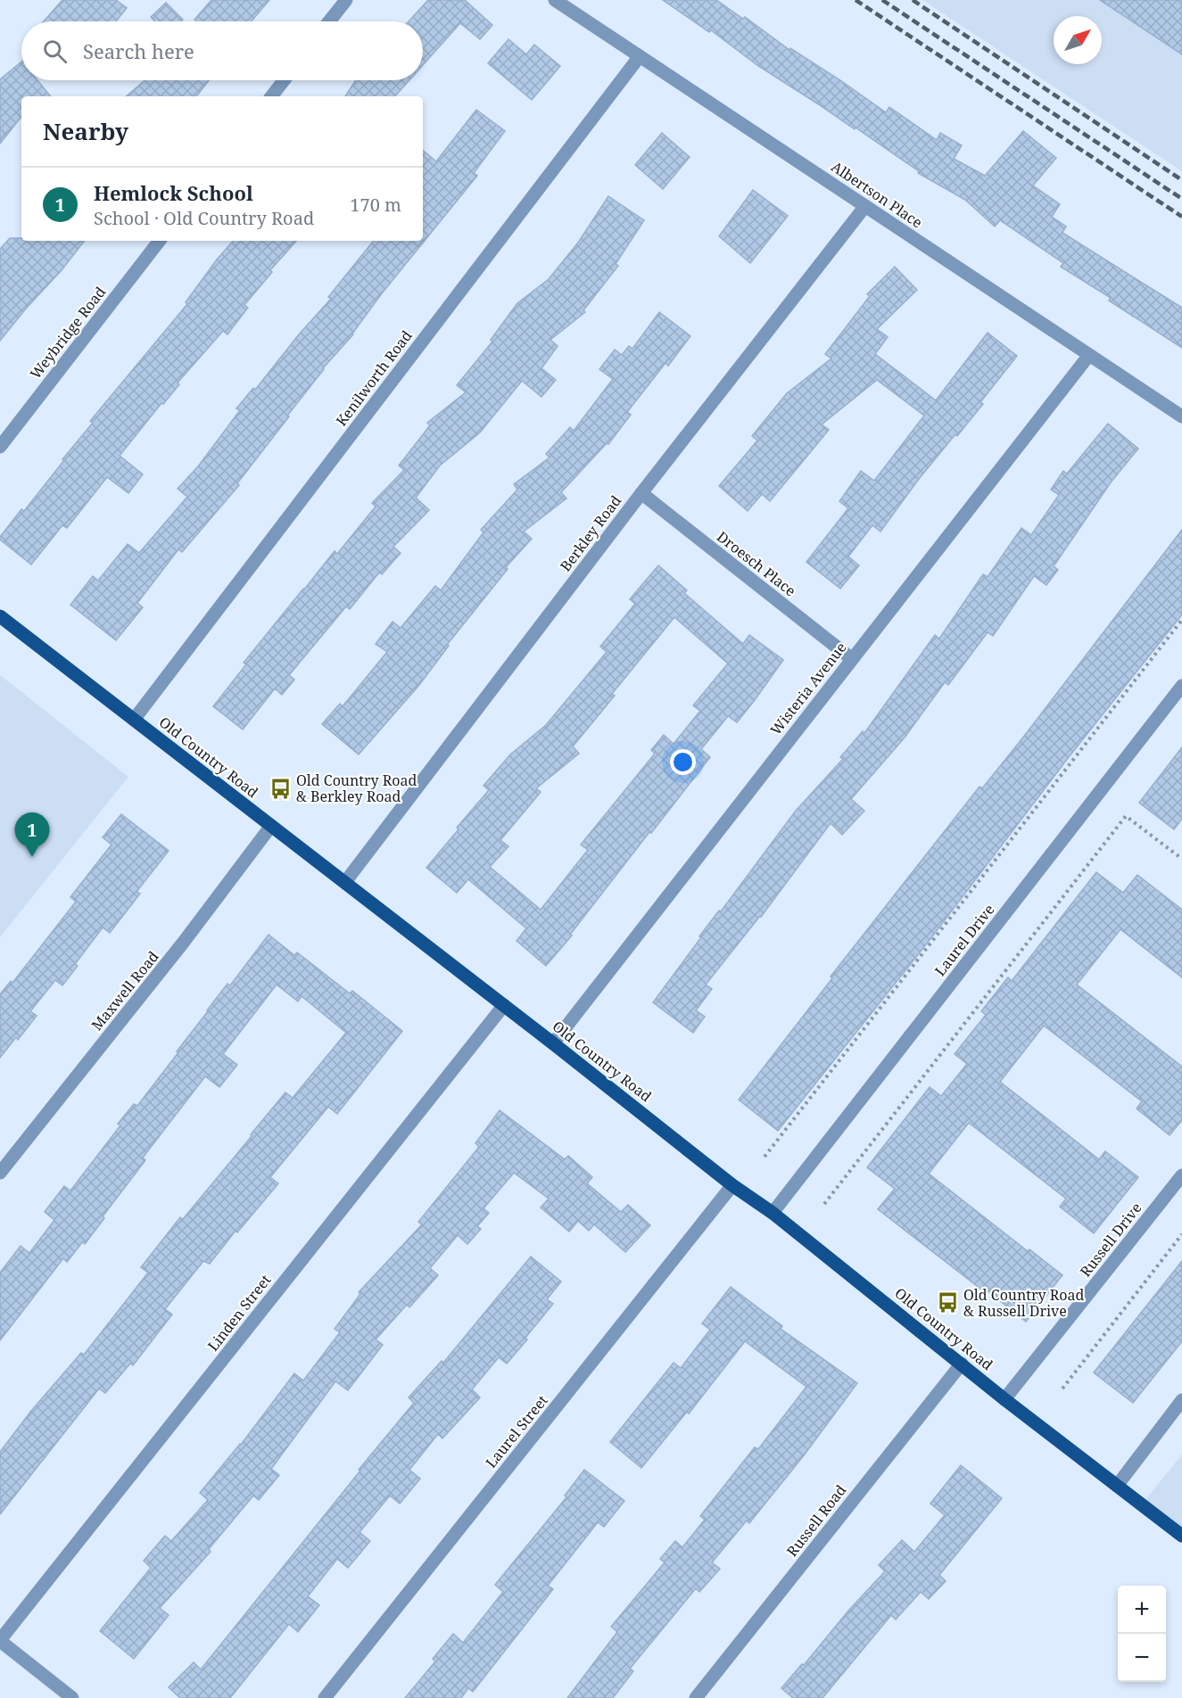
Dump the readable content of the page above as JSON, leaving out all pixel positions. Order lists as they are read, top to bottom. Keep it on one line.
{"streets":{"main road":["Old Country Road"],"street":["Albertson Place","Weybridge Road","Kenilworth Road","Berkley Road","Droesch Place","Wisteria Avenue","Laurel Drive","Maxwell Road","Russell Drive","Linden Street","Laurel Street","Russell Road"]},"crossings":[["Albertson Place","Kenilworth Road"],["Albertson Place","Berkley Road"],["Albertson Place","Wisteria Avenue"],["Kenilworth Road","Old Country Road"],["Berkley Road","Droesch Place"],["Berkley Road","Old Country Road"],["Droesch Place","Wisteria Avenue"],["Wisteria Avenue","Old Country Road"],["Old Country Road","Laurel Drive"],["Old Country Road","Maxwell Road"],["Old Country Road","Russell Drive"],["Old Country Road","Linden Street"],["Old Country Road","Laurel Street"],["Old Country Road","Russell Road"]],"places":{"bus stop":["Old Country Road & Berkley Road","Old Country Road & Russell Drive"]},"north":"top right","page":{"search":"Search here","heading":"Nearby","list":[{"mark":"1","name":"Hemlock School","note":"School · Old Country Road","value":"170 m"}],"pins":"1","map_buttons":["+","−"]}}
